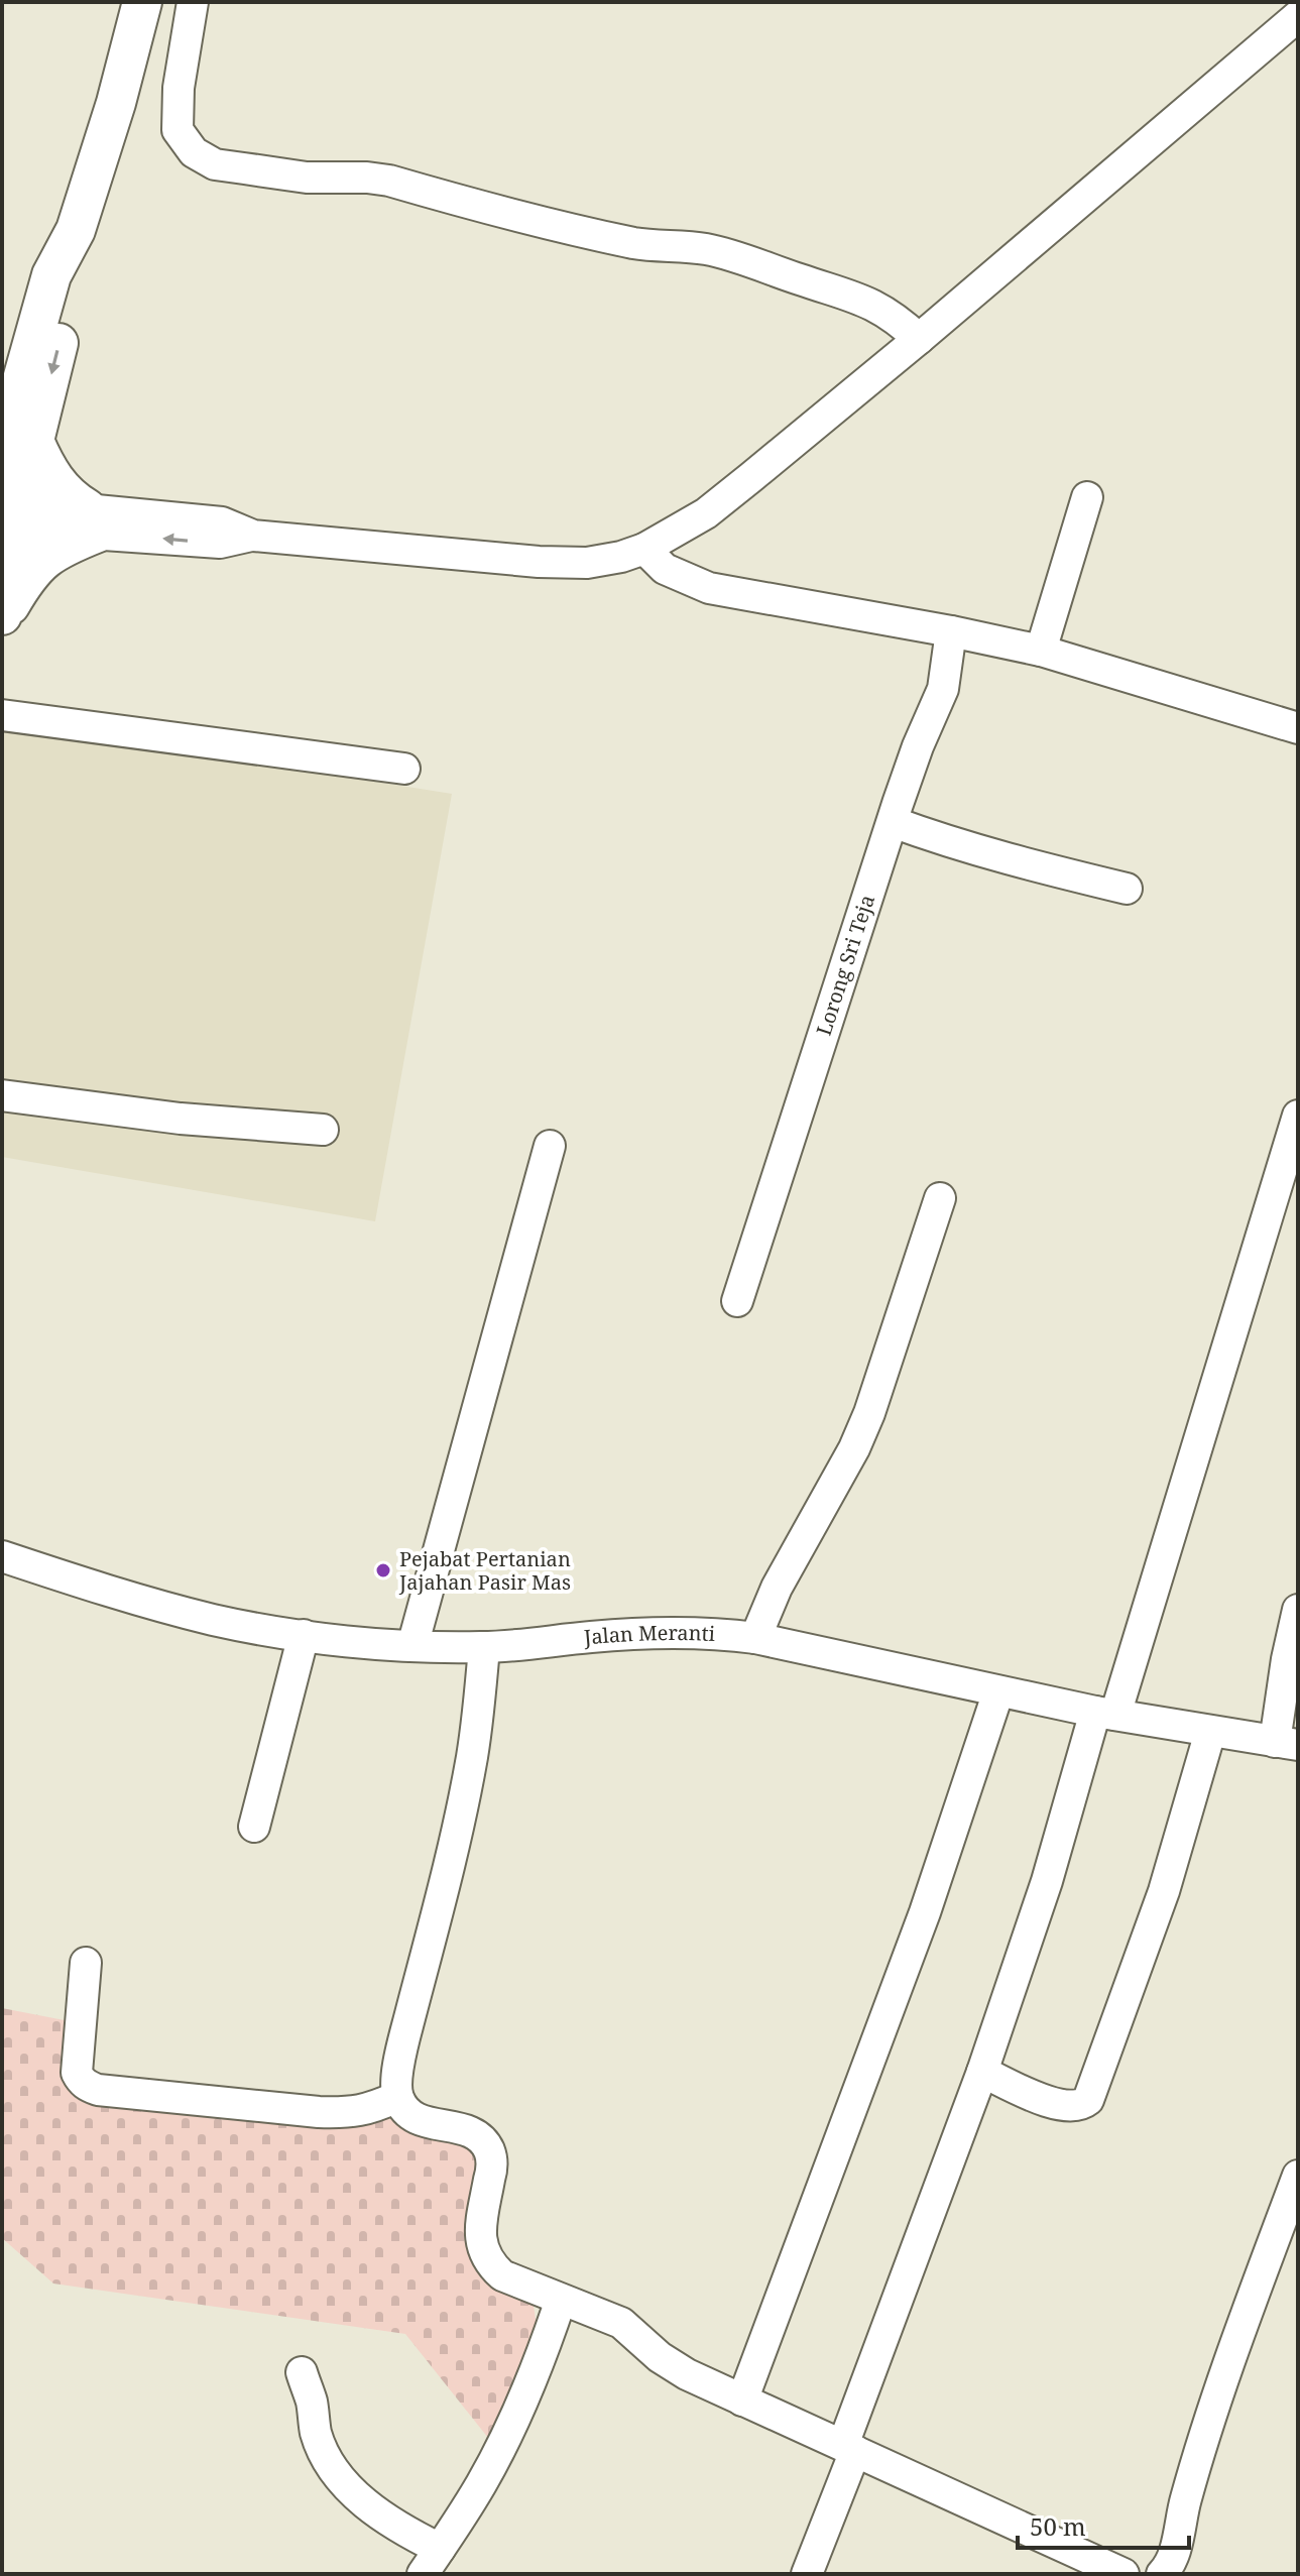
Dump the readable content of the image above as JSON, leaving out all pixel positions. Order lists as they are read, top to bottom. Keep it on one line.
{"streets":{"street":["Lorong Sri Teja","Jalan Meranti"]},"places":["Pejabat Pertanian Jajahan Pasir Mas"],"scale_bar":"50 m"}
